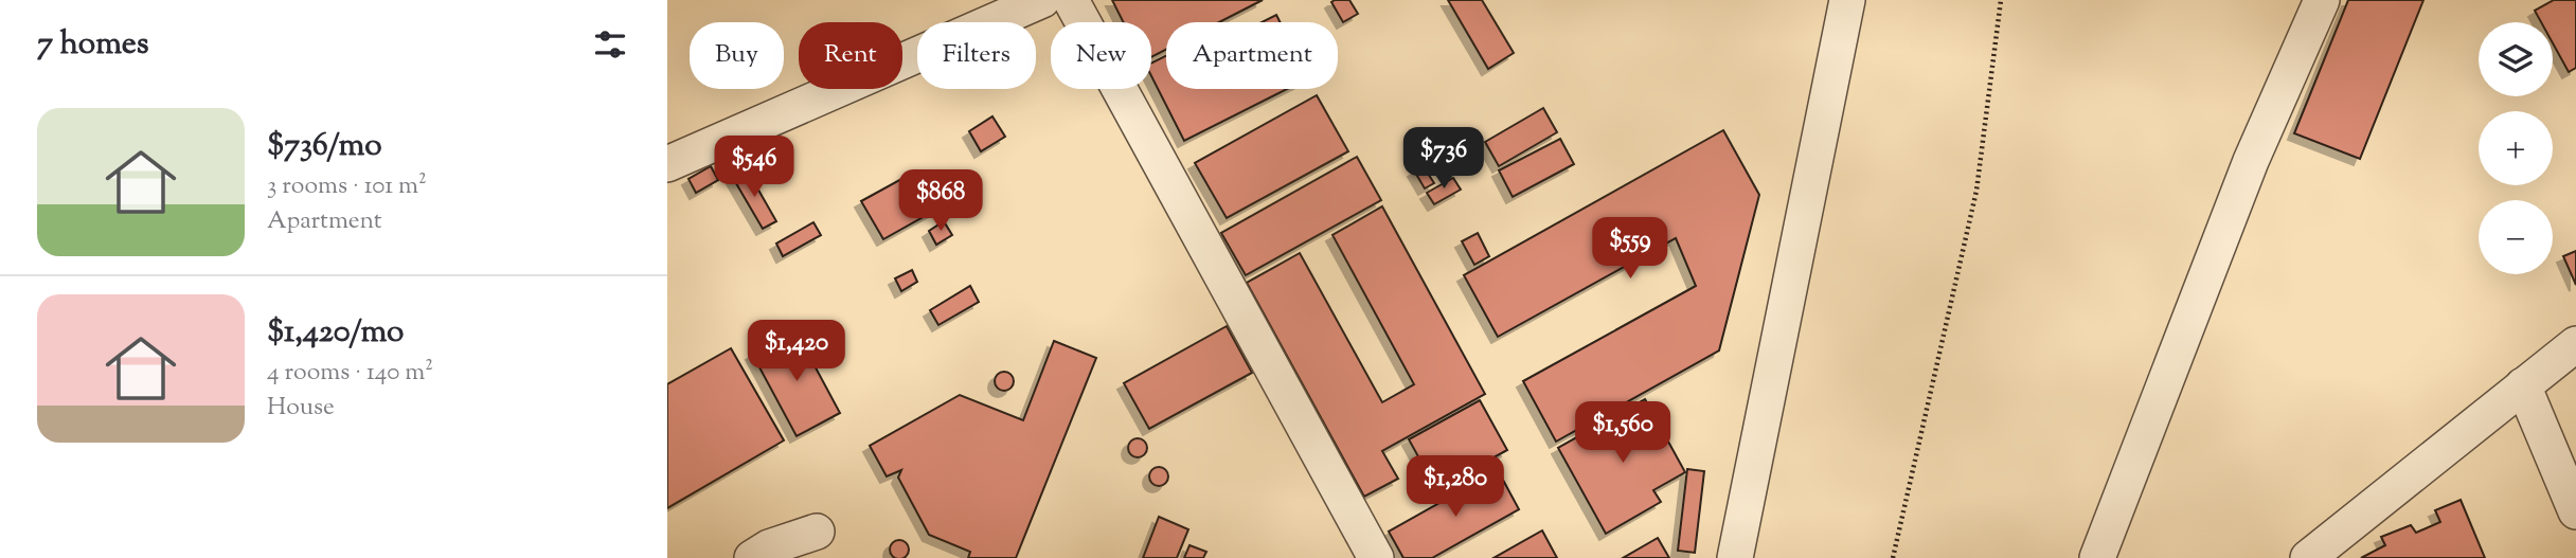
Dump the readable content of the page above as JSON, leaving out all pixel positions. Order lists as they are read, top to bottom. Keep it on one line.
{"page":{"heading":"7 homes","map_buttons":["+","−"],"chip":["Buy","Rent","Filters","New","Apartment"],"list":[{"name":"$736/mo","note":"3 rooms · 101 m² · Apartment"},{"name":"$1,420/mo","note":"4 rooms · 140 m² · House"}],"price":["$736","$546","$868","$559","$1,420","$1,560","$1,280"]}}
